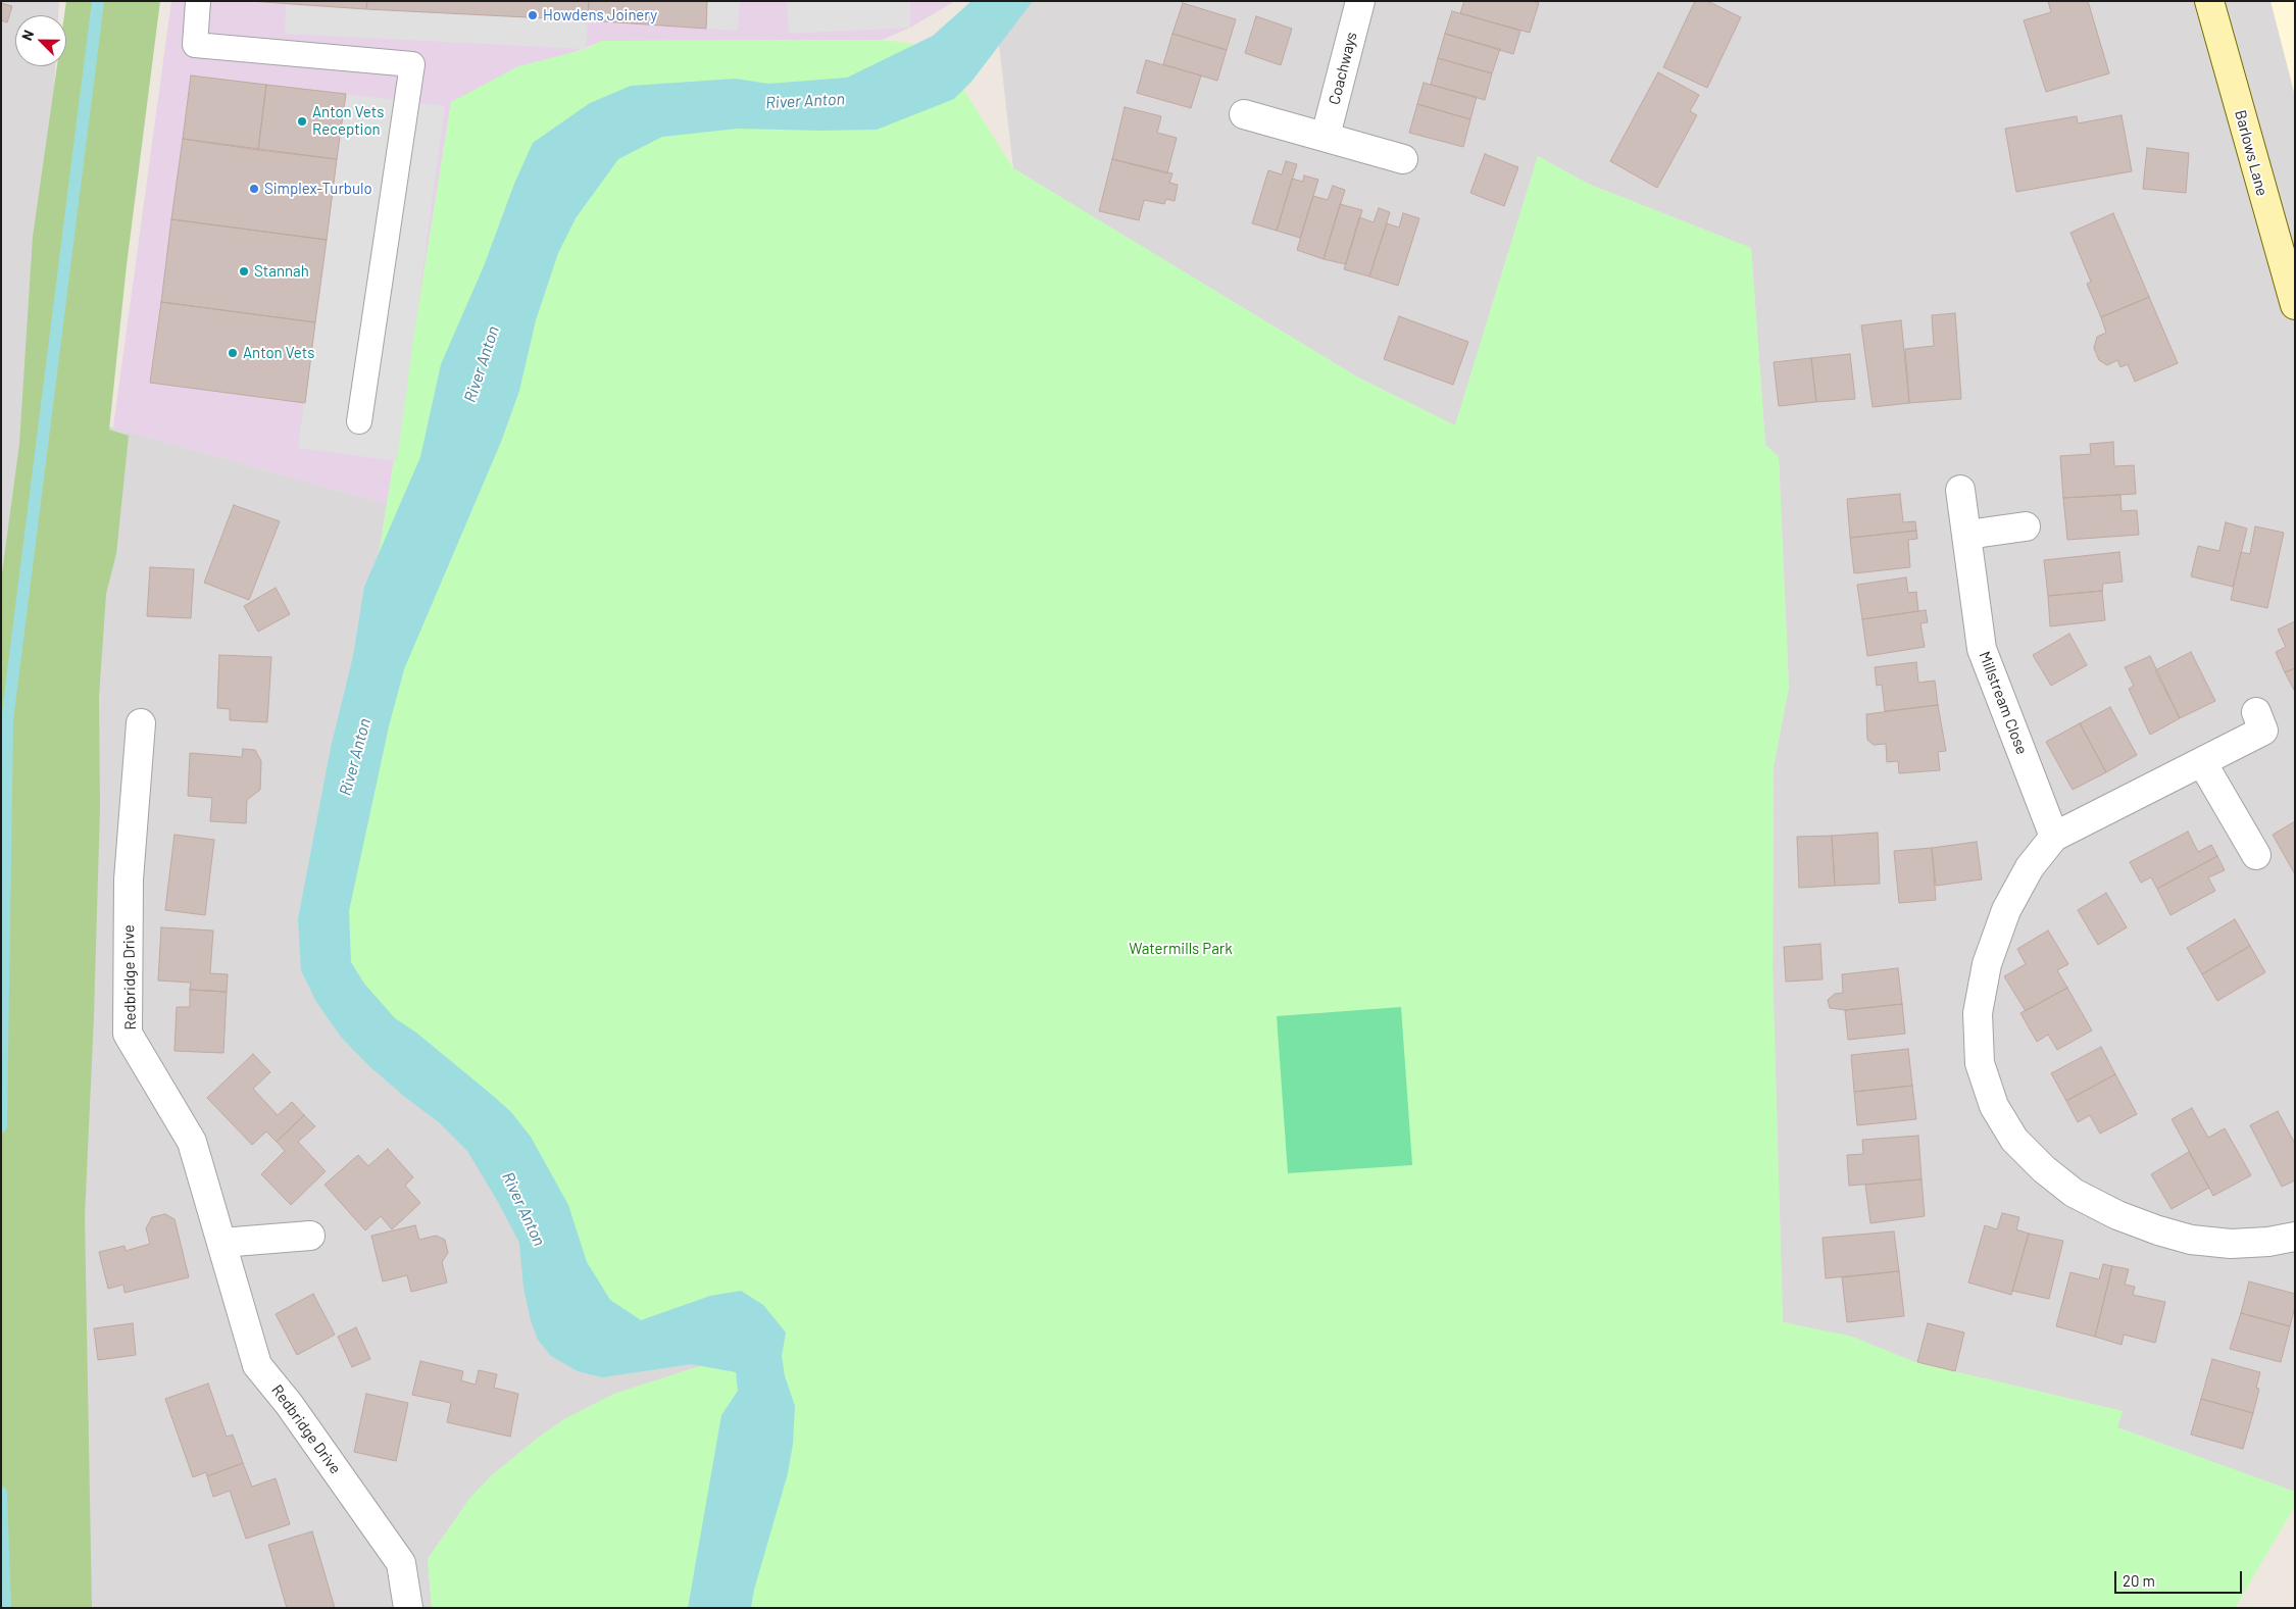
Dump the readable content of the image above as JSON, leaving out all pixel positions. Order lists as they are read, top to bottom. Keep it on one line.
{"streets":{"street":["Coachways","Barlows Lane","Millstream Close","Redbridge Drive"]},"water":["River Anton"],"parks":["Watermills Park"],"places":["Howdens Joinery","Anton Vets Reception","Simplex-Turbulo","Stannah","Anton Vets"],"scale_bar":"20 m","north":"top left"}
